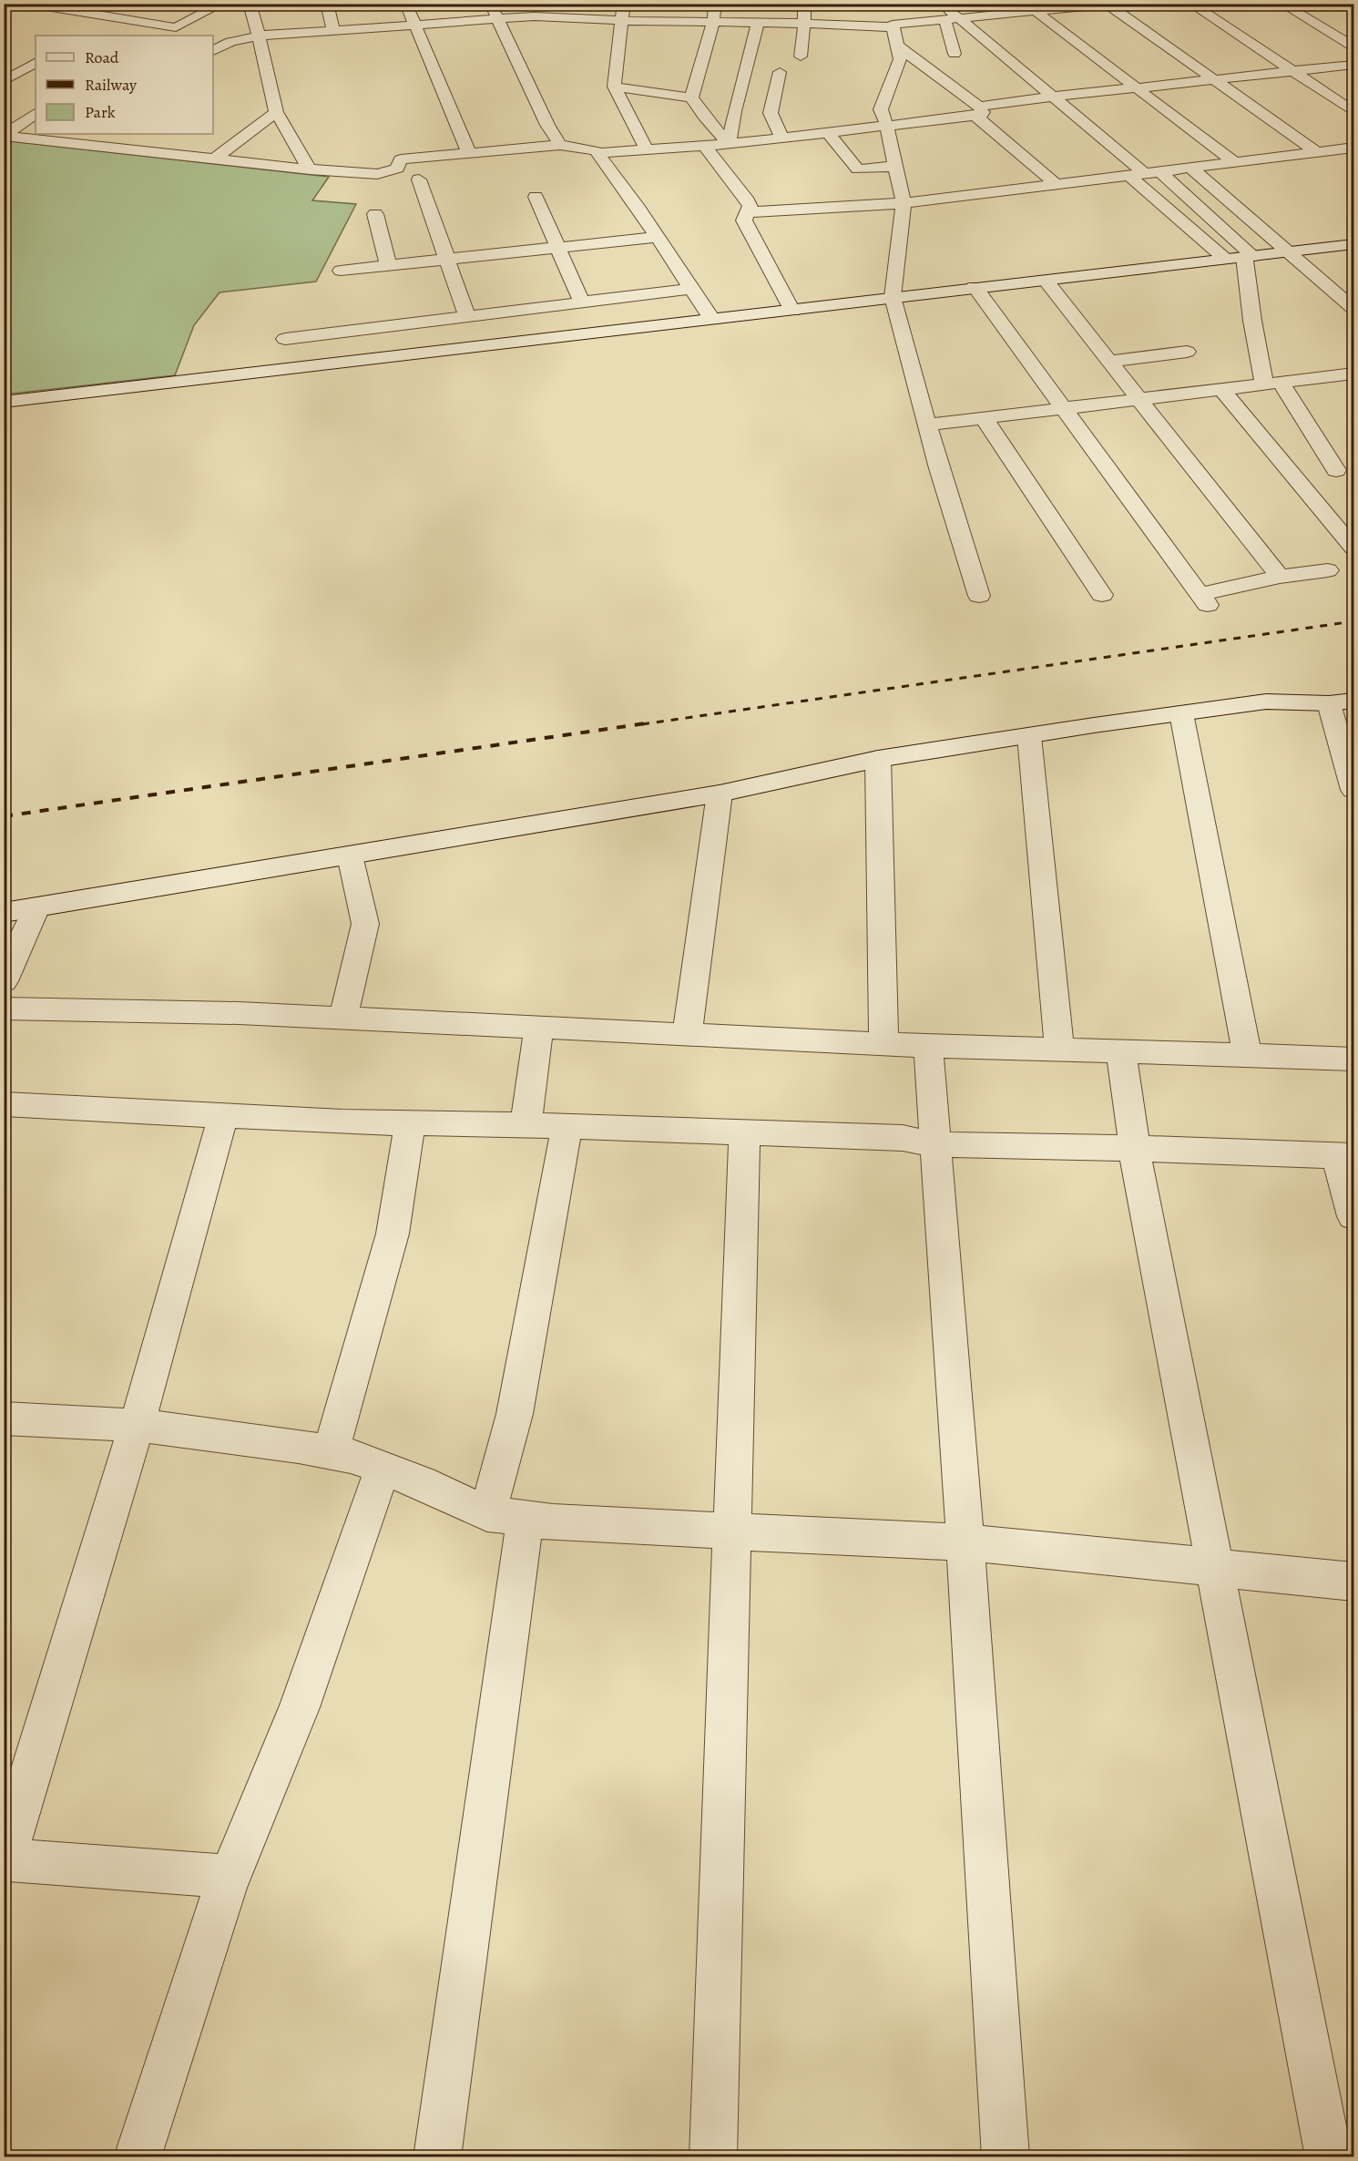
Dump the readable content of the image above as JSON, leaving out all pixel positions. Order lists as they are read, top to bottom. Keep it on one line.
{"legend":["Road","Railway","Park"]}
